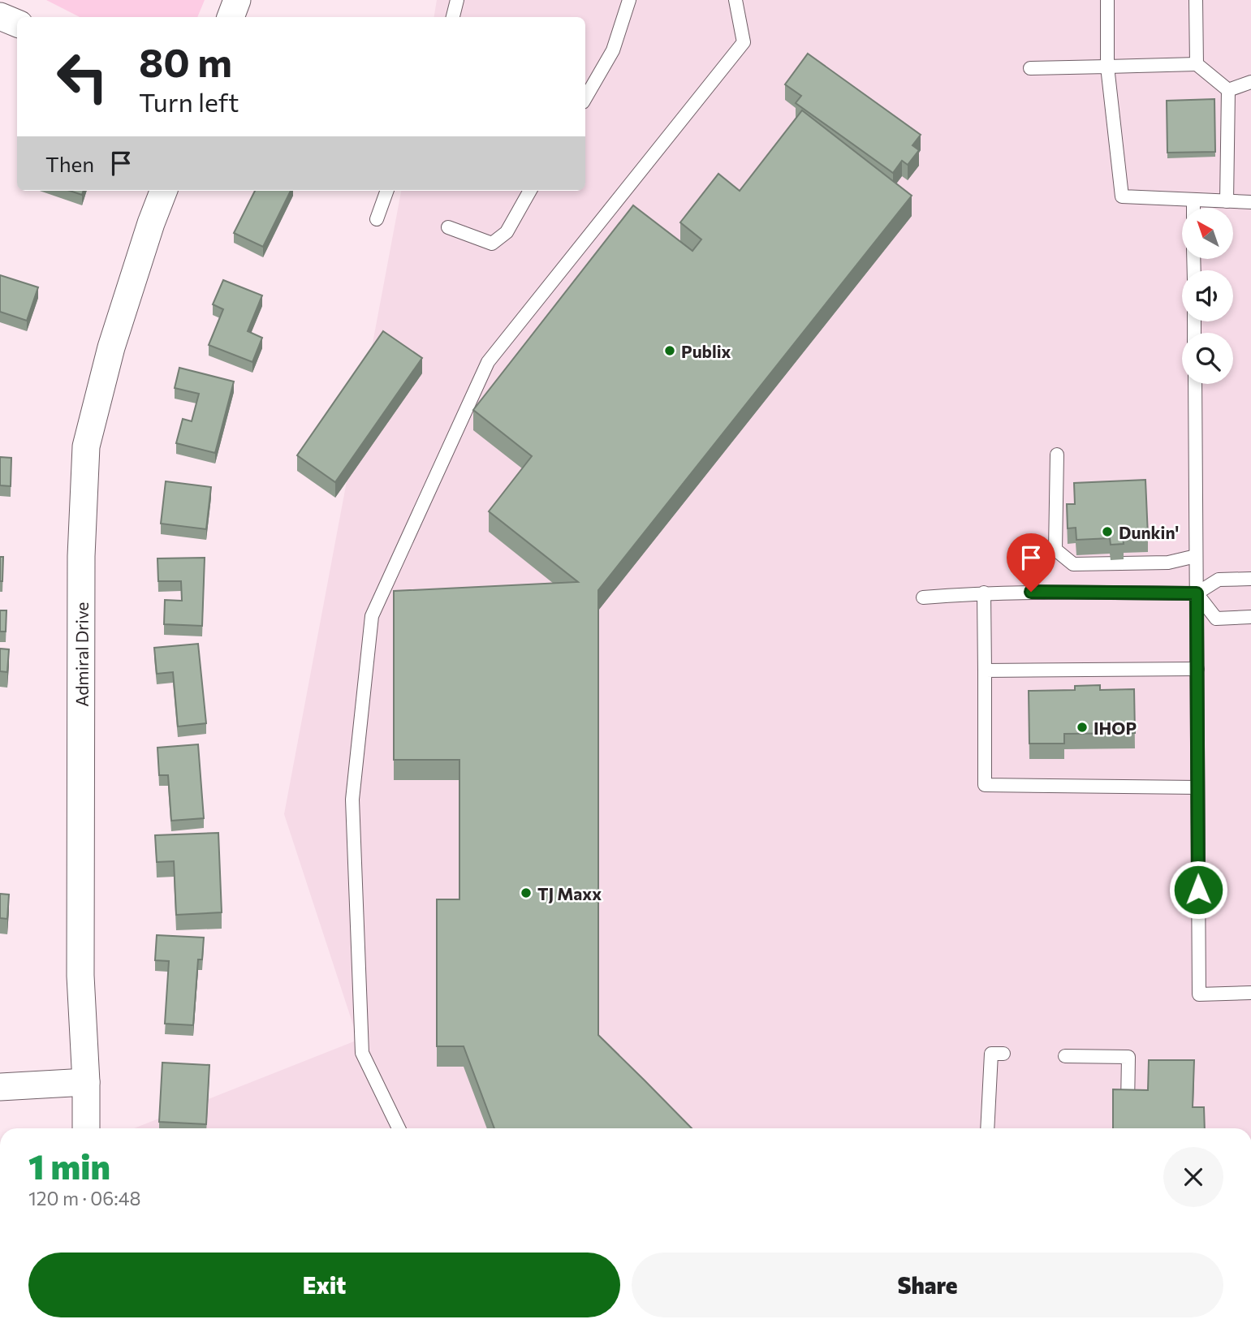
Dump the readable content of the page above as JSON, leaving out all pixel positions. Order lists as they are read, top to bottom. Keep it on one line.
{"streets":{"street":["Admiral Drive"]},"places":["Publix","Dunkin'","IHOP","TJ Maxx"],"north":"top left","page":{"turn":["80 m","Turn left"],"then":"Then","heading":["1 min","120 m · 06:48"],"buttons":["Exit","Share"]}}
